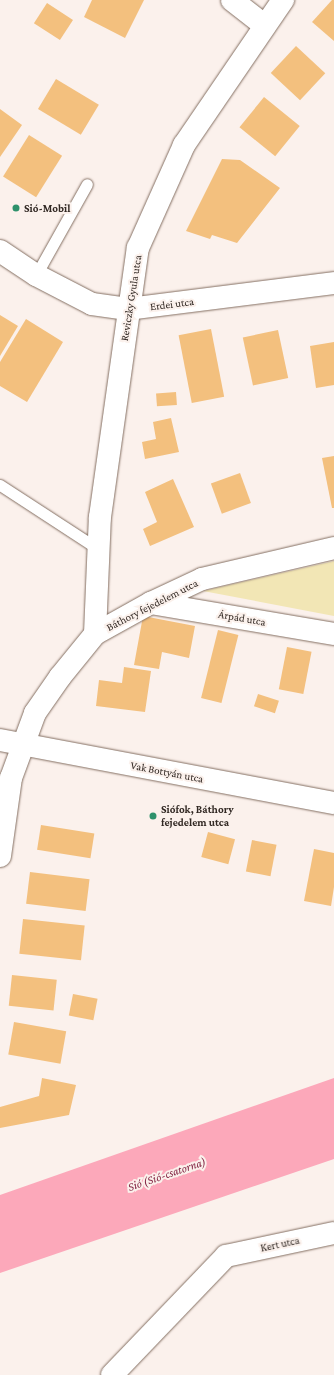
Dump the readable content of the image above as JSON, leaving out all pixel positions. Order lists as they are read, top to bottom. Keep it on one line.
{"streets":{"street":["Reviczky Gyula utca","Erdei utca","Báthory fejedelem utca","Árpád utca","Vak Bottyán utca","Kert utca"]},"crossings":[["Reviczky Gyula utca","Erdei utca"],["Reviczky Gyula utca","Báthory fejedelem utca"],["Báthory fejedelem utca","Árpád utca"],["Báthory fejedelem utca","Vak Bottyán utca"]],"water":["Sió (Sió-csatorna)"],"places":["Sió-Mobil","Siófok, Báthory fejedelem utca"]}
